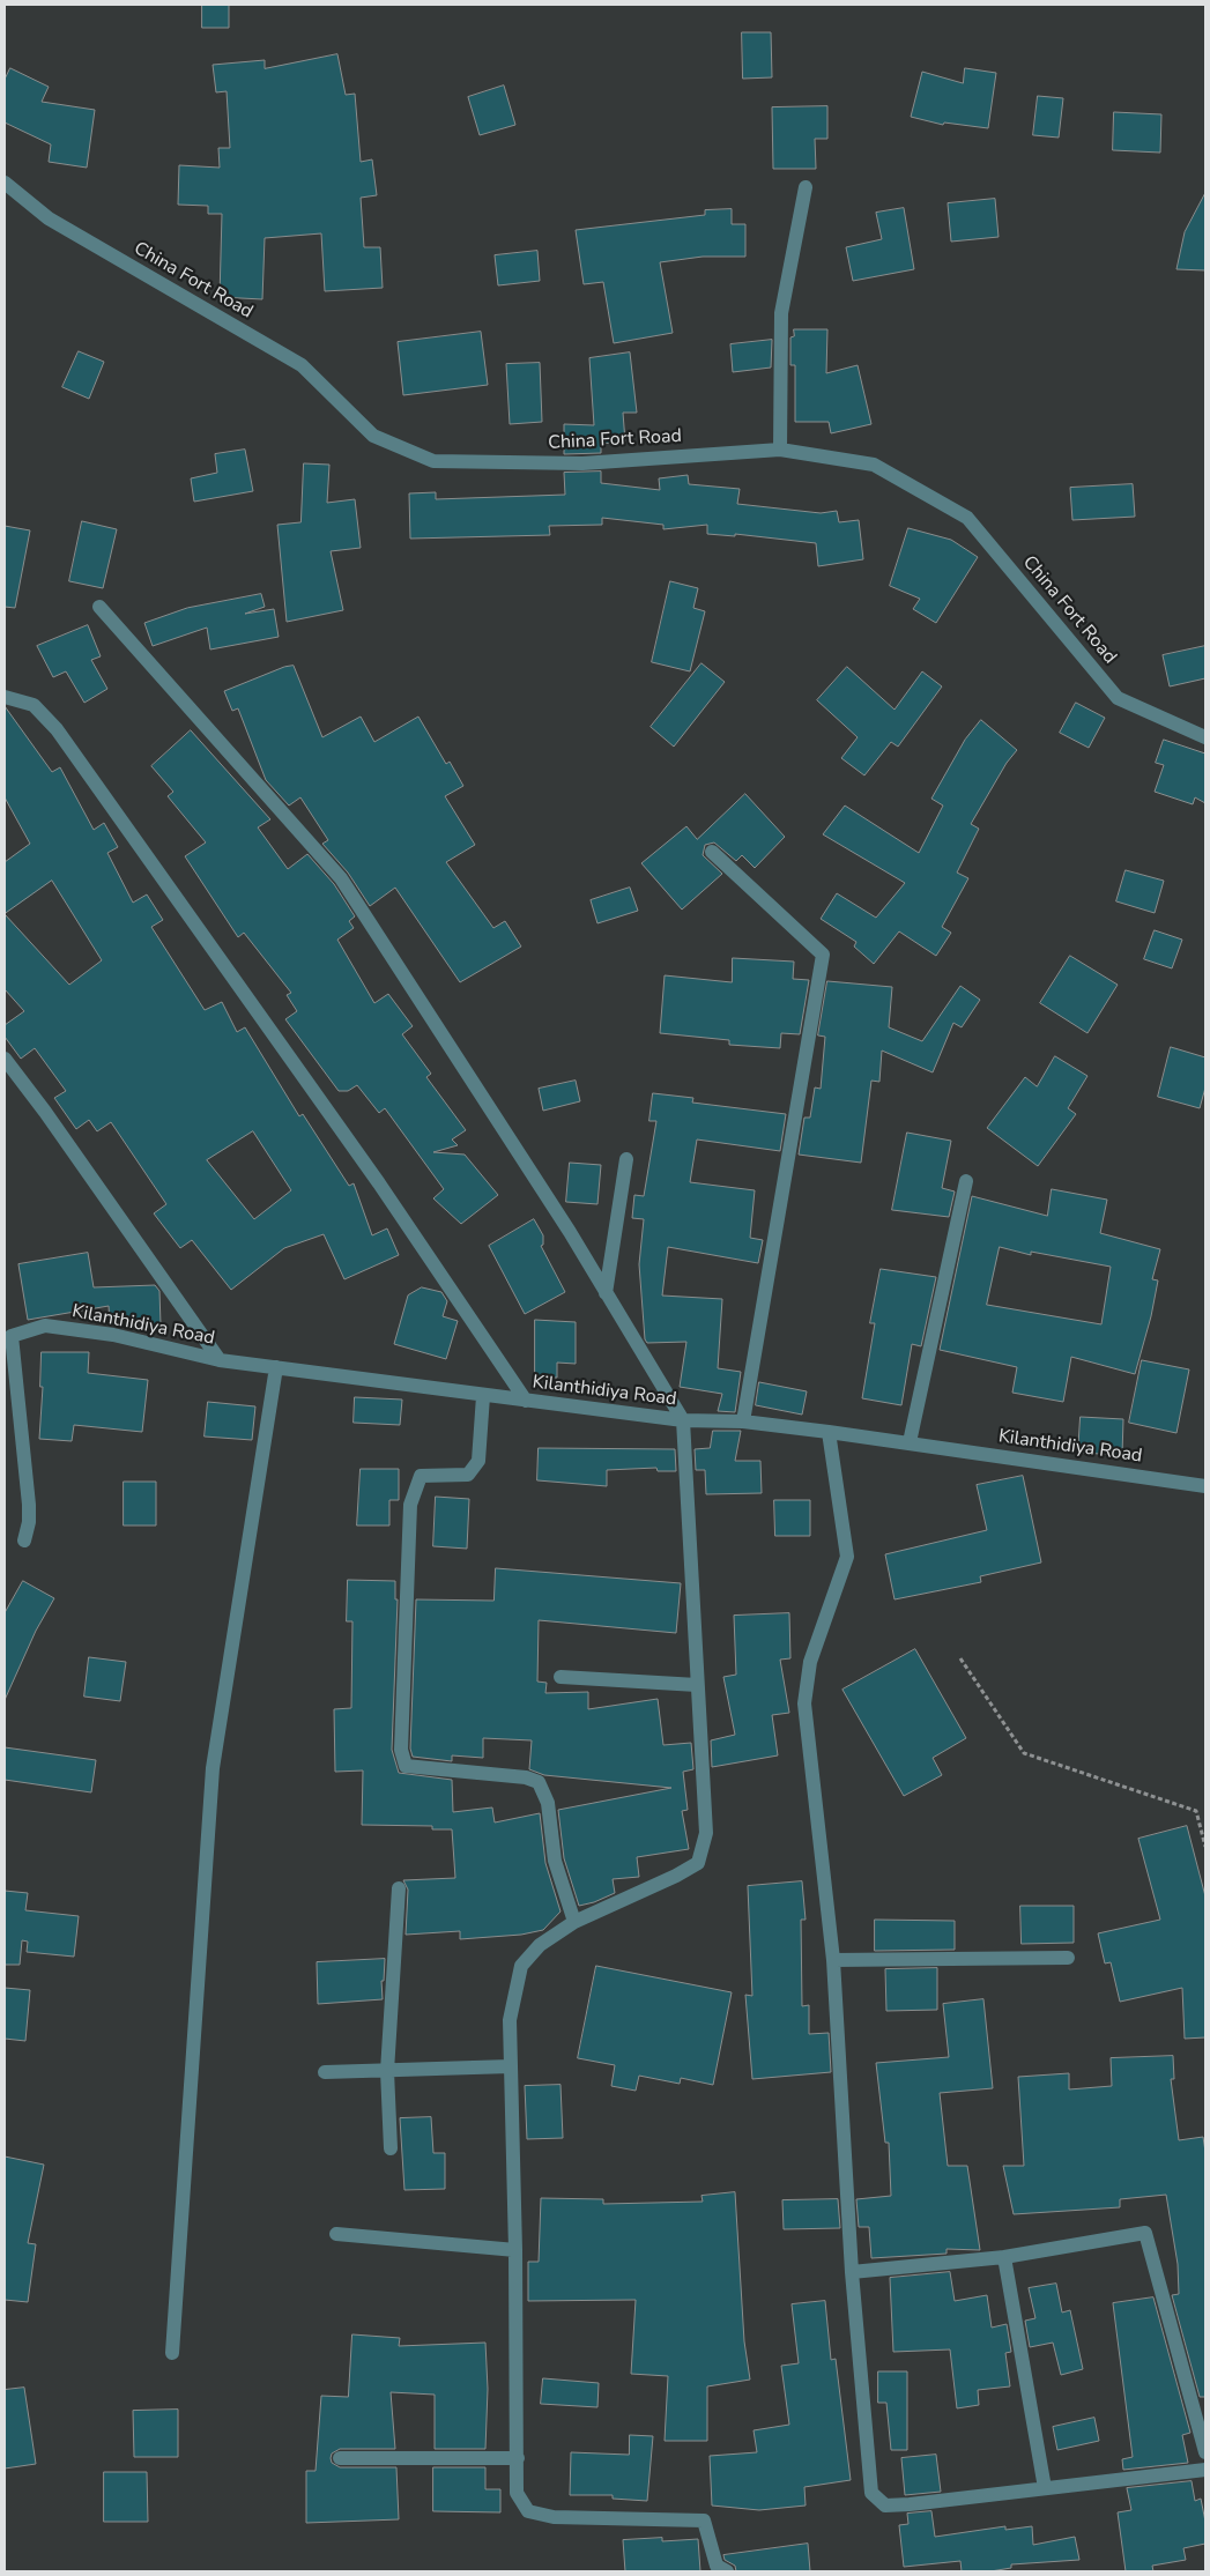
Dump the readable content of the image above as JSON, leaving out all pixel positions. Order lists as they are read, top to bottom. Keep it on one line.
{"streets":{"street":["China Fort Road","Kilanthidiya Road"]}}
